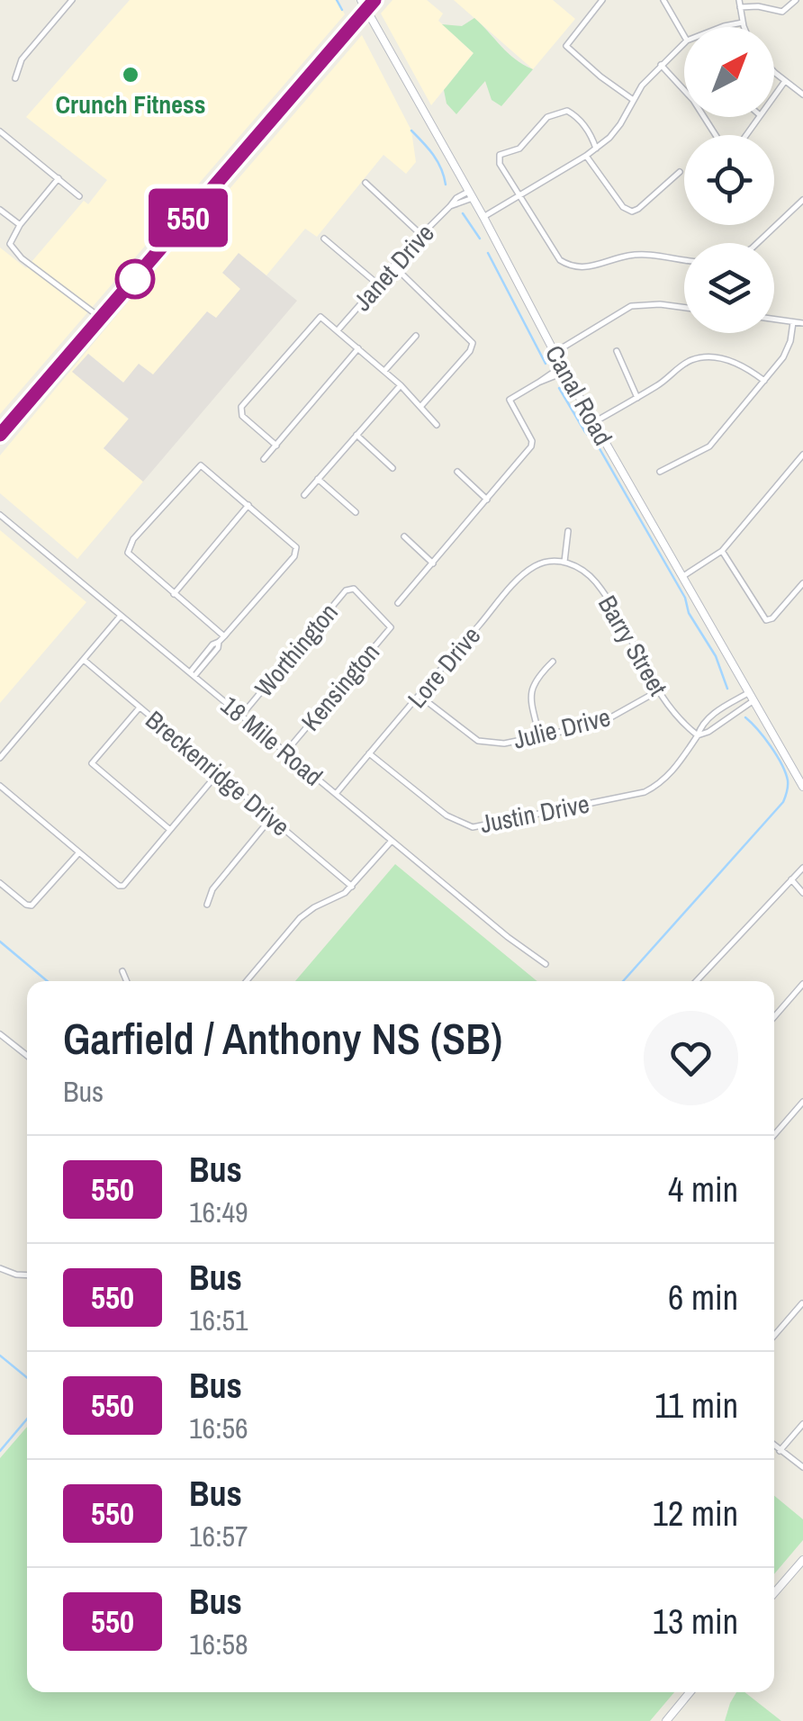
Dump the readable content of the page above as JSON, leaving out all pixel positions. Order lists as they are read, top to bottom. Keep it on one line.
{"streets":{"street":["Janet Drive","Canal Road","Barry Street","Worthington","Lore Drive","Kensington","Julie Drive","18 Mile Road","Breckenridge Drive","Justin Drive"]},"crossings":[["Janet Drive","Canal Road"],["Canal Road","Justin Drive"],["Barry Street","Lore Drive"],["Barry Street","Julie Drive"],["Barry Street","Justin Drive"],["Worthington","Kensington"],["Worthington","18 Mile Road"],["Lore Drive","Julie Drive"],["Lore Drive","18 Mile Road"],["Lore Drive","Justin Drive"],["Kensington","18 Mile Road"]],"places":["Crunch Fitness"],"lines":["bus line 550"],"north":"top right","page":{"on_map":"550","heading":["Garfield / Anthony NS (SB)","Bus"],"list":[{"mark":"550","name":"Bus","note":"16:49","value":"4 min"},{"mark":"550","name":"Bus","note":"16:51","value":"6 min"},{"mark":"550","name":"Bus","note":"16:56","value":"11 min"},{"mark":"550","name":"Bus","note":"16:57","value":"12 min"},{"mark":"550","name":"Bus","note":"16:58","value":"13 min"}]}}
